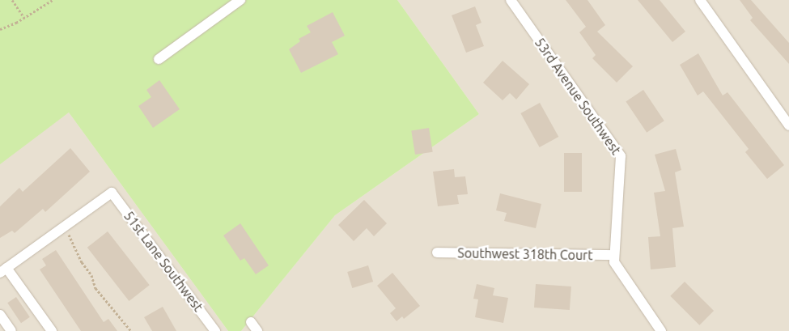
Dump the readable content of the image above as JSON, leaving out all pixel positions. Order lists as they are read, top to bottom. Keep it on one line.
{"streets":{"street":["53rd Avenue Southwest","Southwest 318th Court","51st Lane Southwest"]},"crossings":[["53rd Avenue Southwest","Southwest 318th Court"]]}
